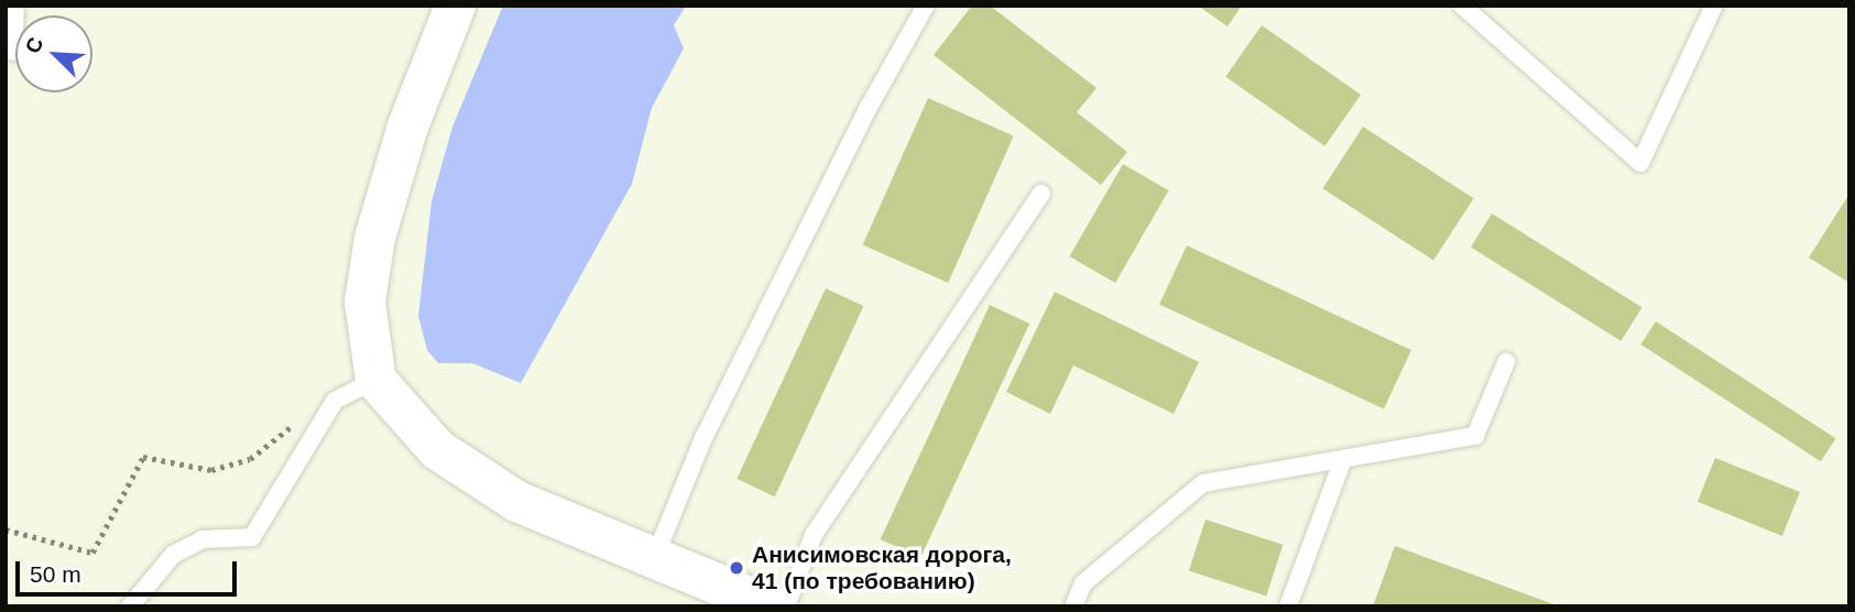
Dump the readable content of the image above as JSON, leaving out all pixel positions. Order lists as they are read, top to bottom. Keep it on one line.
{"places":["Анисимовская дорога, 41 (по требованию)"],"scale_bar":"50 m","north":"top left"}
